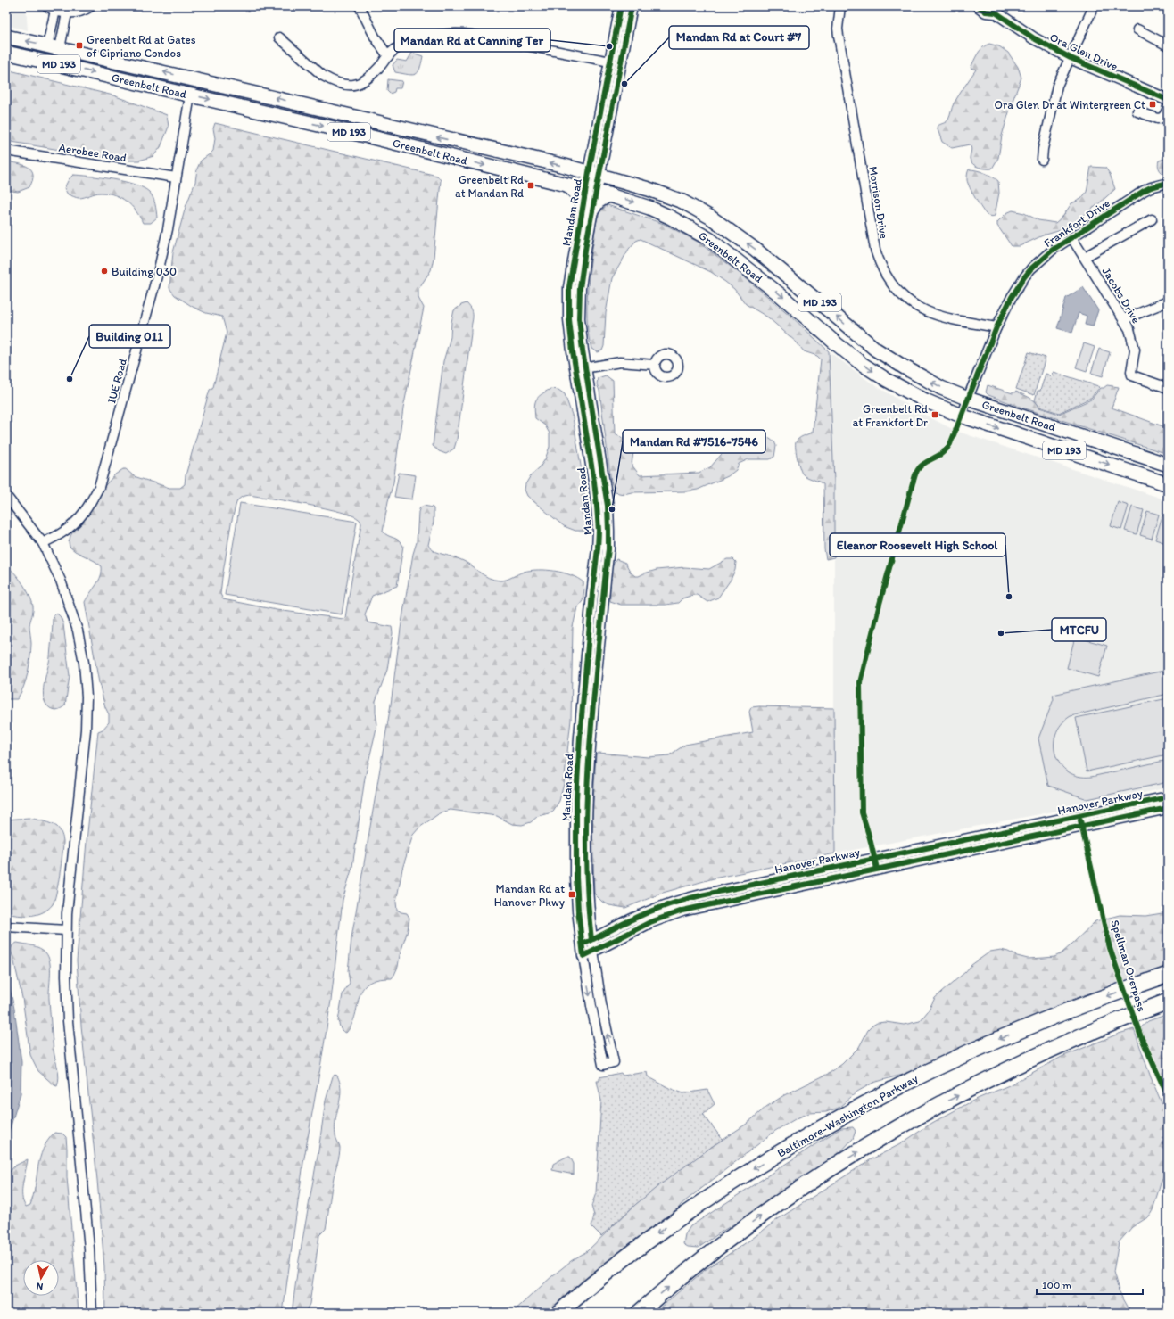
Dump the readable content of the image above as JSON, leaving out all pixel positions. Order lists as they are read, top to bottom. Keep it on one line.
{"streets":{"highway":["Baltimore-Washington Parkway"],"main road":["MD 193","Greenbelt Road"],"street":["Ora Glen Drive","Aerobee Road","Morrison Drive","Mandan Road","Frankfort Drive","Jacobs Drive","IUE Road","Hanover Parkway"],"cycle path":["Spellman Overpass"]},"crossings":[["Greenbelt Road","Mandan Road"],["Greenbelt Road","Frankfort Drive"],["Greenbelt Road","IUE Road"],["Aerobee Road","IUE Road"],["Morrison Drive","Frankfort Drive"],["Mandan Road","Hanover Parkway"],["Frankfort Drive","Jacobs Drive"]],"places":{"transit":["Greenbelt Rd at Gates of Cipriano Condos","Ora Glen Dr at Wintergreen Ct","Greenbelt Rd at Mandan Rd","Greenbelt Rd at Frankfort Dr","Mandan Rd at Hanover Pkwy"],"other":["Mandan Rd at Canning Ter","Mandan Rd at Court #7","Building 030","Building 011","Mandan Rd #7516-7546","Eleanor Roosevelt High School","MTCFU"]},"scale_bar":"100 m","north":"bottom"}
